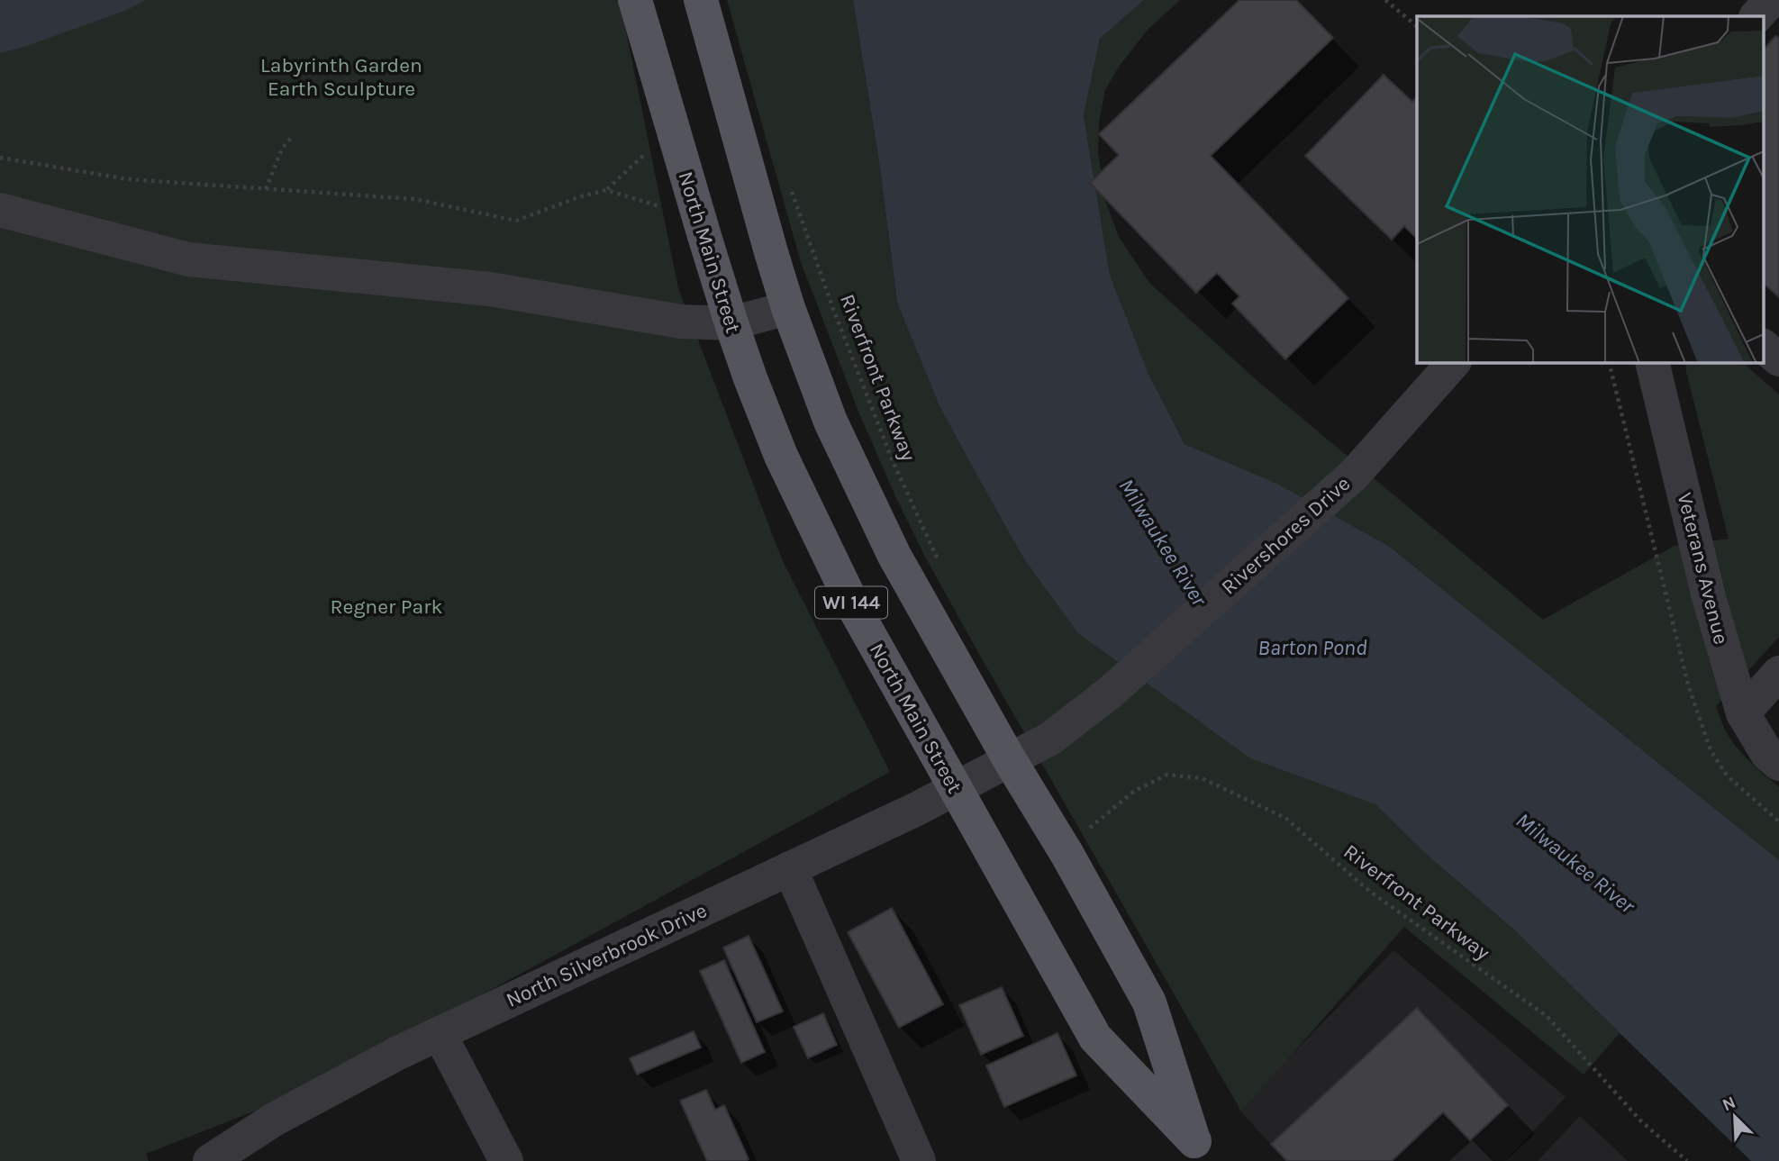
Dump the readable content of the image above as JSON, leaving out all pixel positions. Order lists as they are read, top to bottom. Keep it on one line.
{"streets":{"main road":["North Main Street","WI 144"],"street":["Rivershores Drive","Veterans Avenue","North Silverbrook Drive"],"path":["Riverfront Parkway"]},"crossings":[["North Main Street","Riverfront Parkway"],["North Main Street","Rivershores Drive"],["North Main Street","North Silverbrook Drive"],["Rivershores Drive","North Silverbrook Drive"]],"water":["Milwaukee River","Barton Pond"],"parks":["Labyrinth Garden Earth Sculpture","Regner Park"],"north":"top left"}
